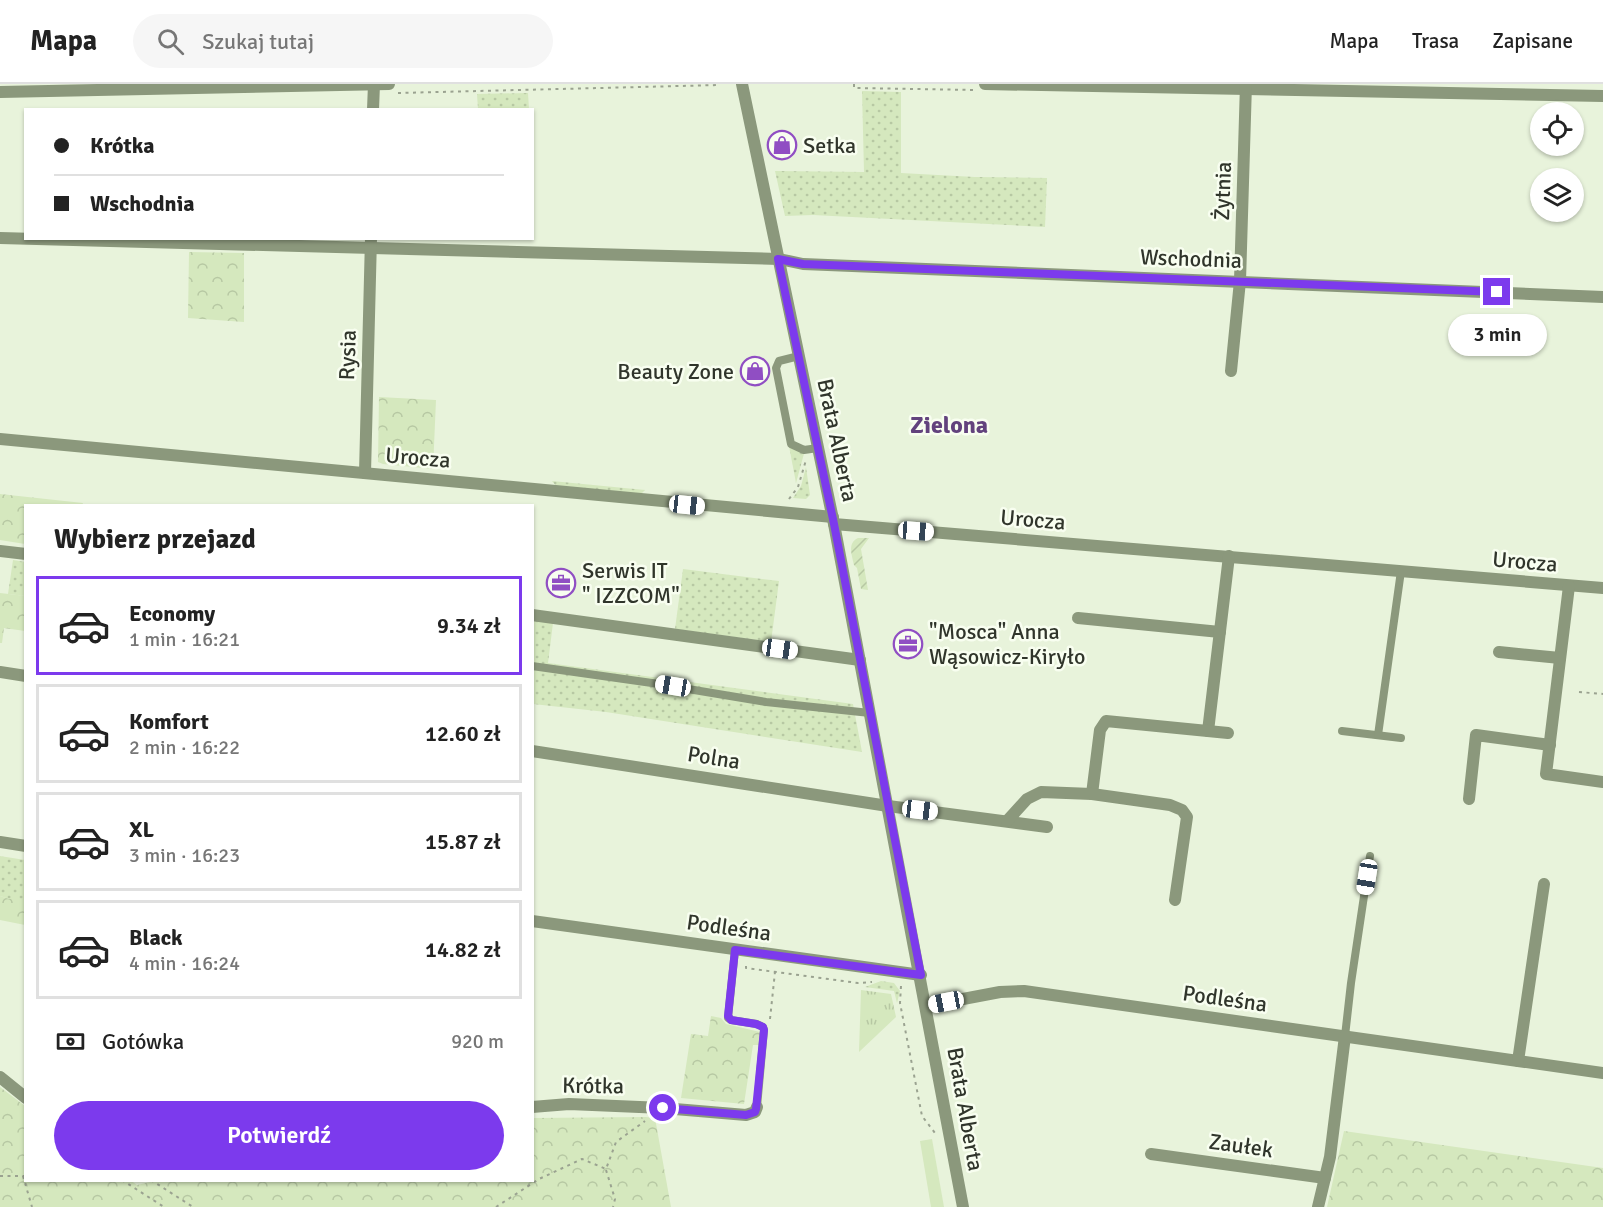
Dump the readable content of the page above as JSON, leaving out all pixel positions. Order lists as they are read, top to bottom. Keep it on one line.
{"streets":{"street":["Żytnia","Wschodnia","Rysia","Brata Alberta","Urocza","Polna","Podleśna","Krótka","Zaułek"]},"crossings":[["Żytnia","Wschodnia"],["Wschodnia","Rysia"],["Wschodnia","Brata Alberta"],["Rysia","Urocza"],["Brata Alberta","Urocza"],["Brata Alberta","Polna"],["Brata Alberta","Podleśna"]],"districts":["Zielona"],"places":{"shop":["Setka","Beauty Zone"],"office":["Serwis IT \" IZZCOM\"","\"Mosca\" Anna Wąsowicz-Kiryło"]},"page":{"header":"Mapa","search":"Szukaj tutaj","nav":["Mapa","Trasa","Zapisane"],"banner":["Krótka","Wschodnia"],"bubble":"3 min","heading":"Wybierz przejazd","list":[{"name":"Economy","note":"1 min · 16:21","value":"9.34 zł"},{"name":"Komfort","note":"2 min · 16:22","value":"12.60 zł"},{"name":"XL","note":"3 min · 16:23","value":"15.87 zł"},{"name":"Black","note":"4 min · 16:24","value":"14.82 zł"}],"pay":["Gotówka","920 m"],"buttons":"Potwierdź"}}
